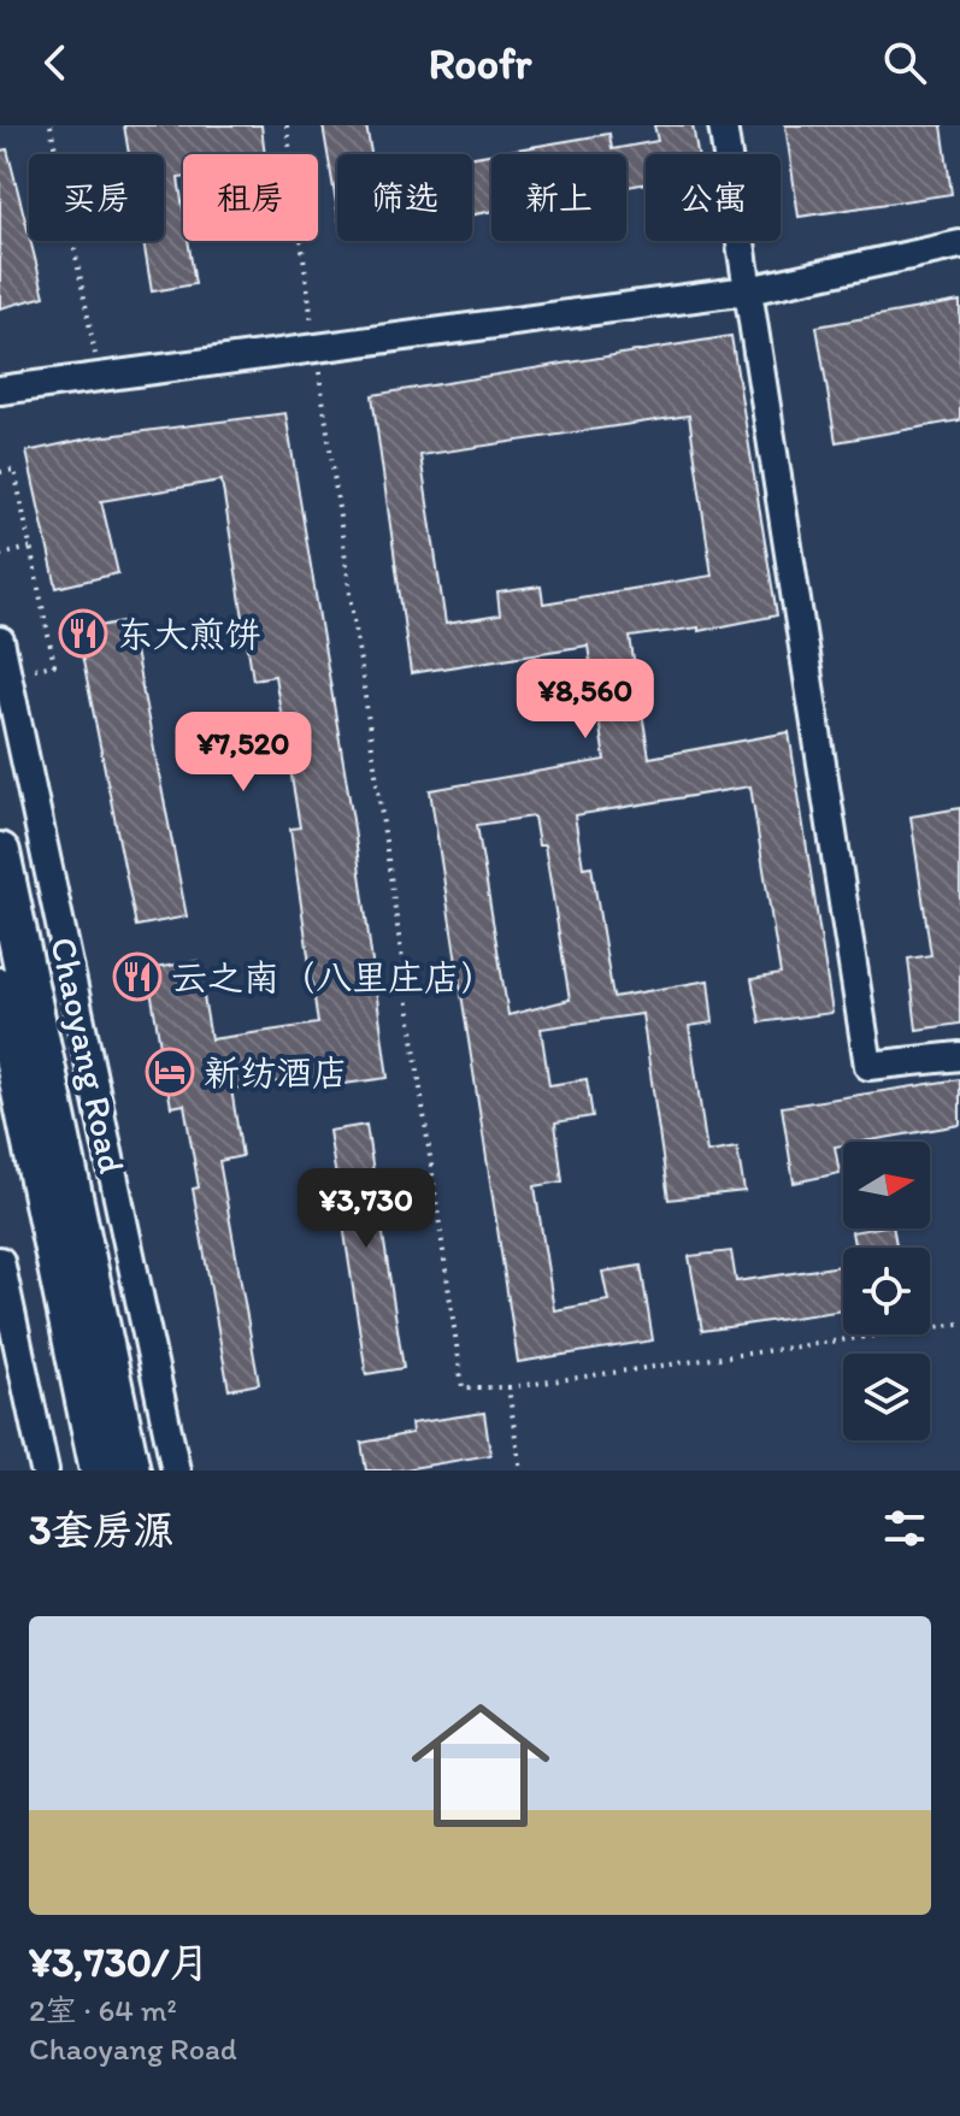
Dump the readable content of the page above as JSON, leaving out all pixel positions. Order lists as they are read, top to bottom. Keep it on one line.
{"streets":{"highway":["Chaoyang Road"]},"places":{"restaurant":["东大煎饼","云之南（八里庄店）"],"hotel":["新纺酒店"]},"north":"right","page":{"header":"Roofr","chip":["买房","租房","筛选","新上","公寓"],"price":["¥8,560","¥7,520","¥3,730"],"heading":"3套房源","list":[{"name":"¥3,730/月","note":"2室 · 64 m² · Chaoyang Road"}]}}
